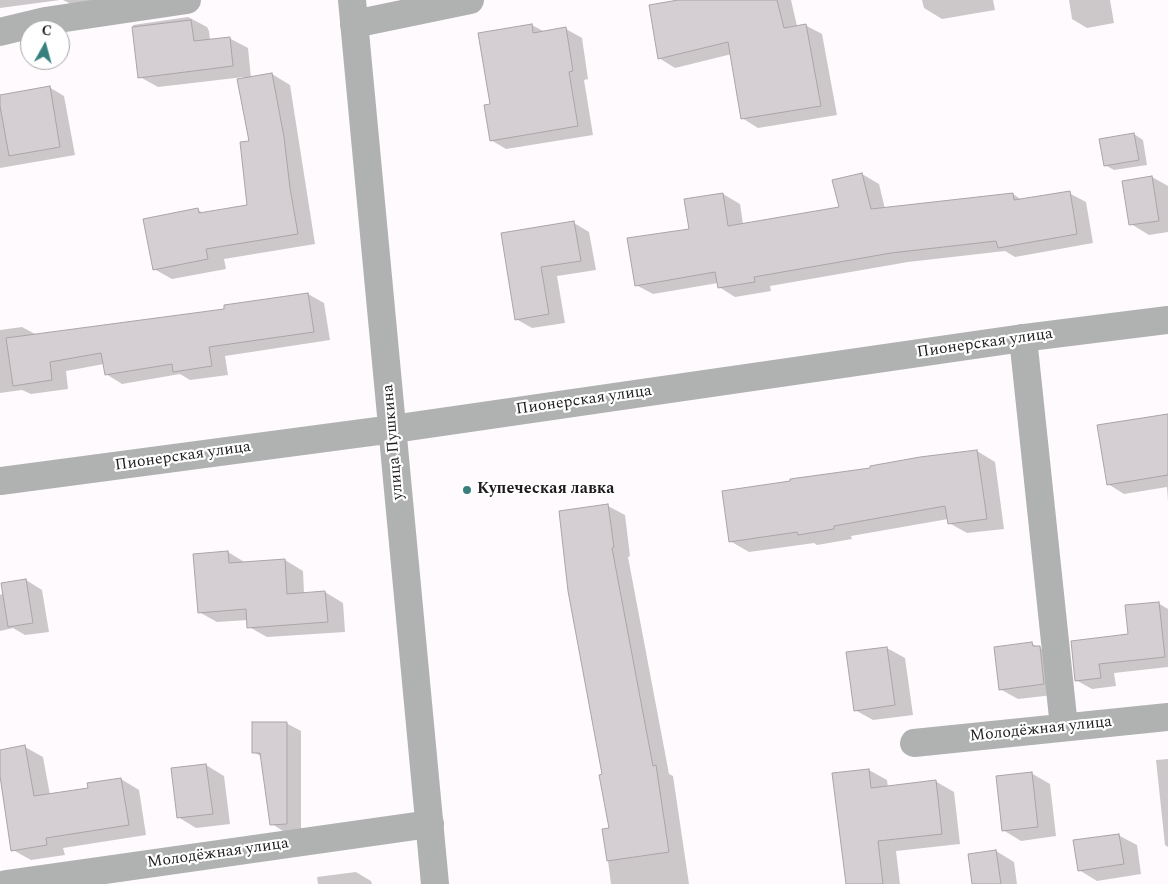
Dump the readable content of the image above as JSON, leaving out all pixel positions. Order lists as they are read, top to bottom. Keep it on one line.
{"streets":{"street":["Пионерская улица","улица Пушкина","Молодёжная улица"]},"crossings":[["Пионерская улица","улица Пушкина"],["улица Пушкина","Молодёжная улица"]],"places":["Купеческая лавка"],"north":"top"}
